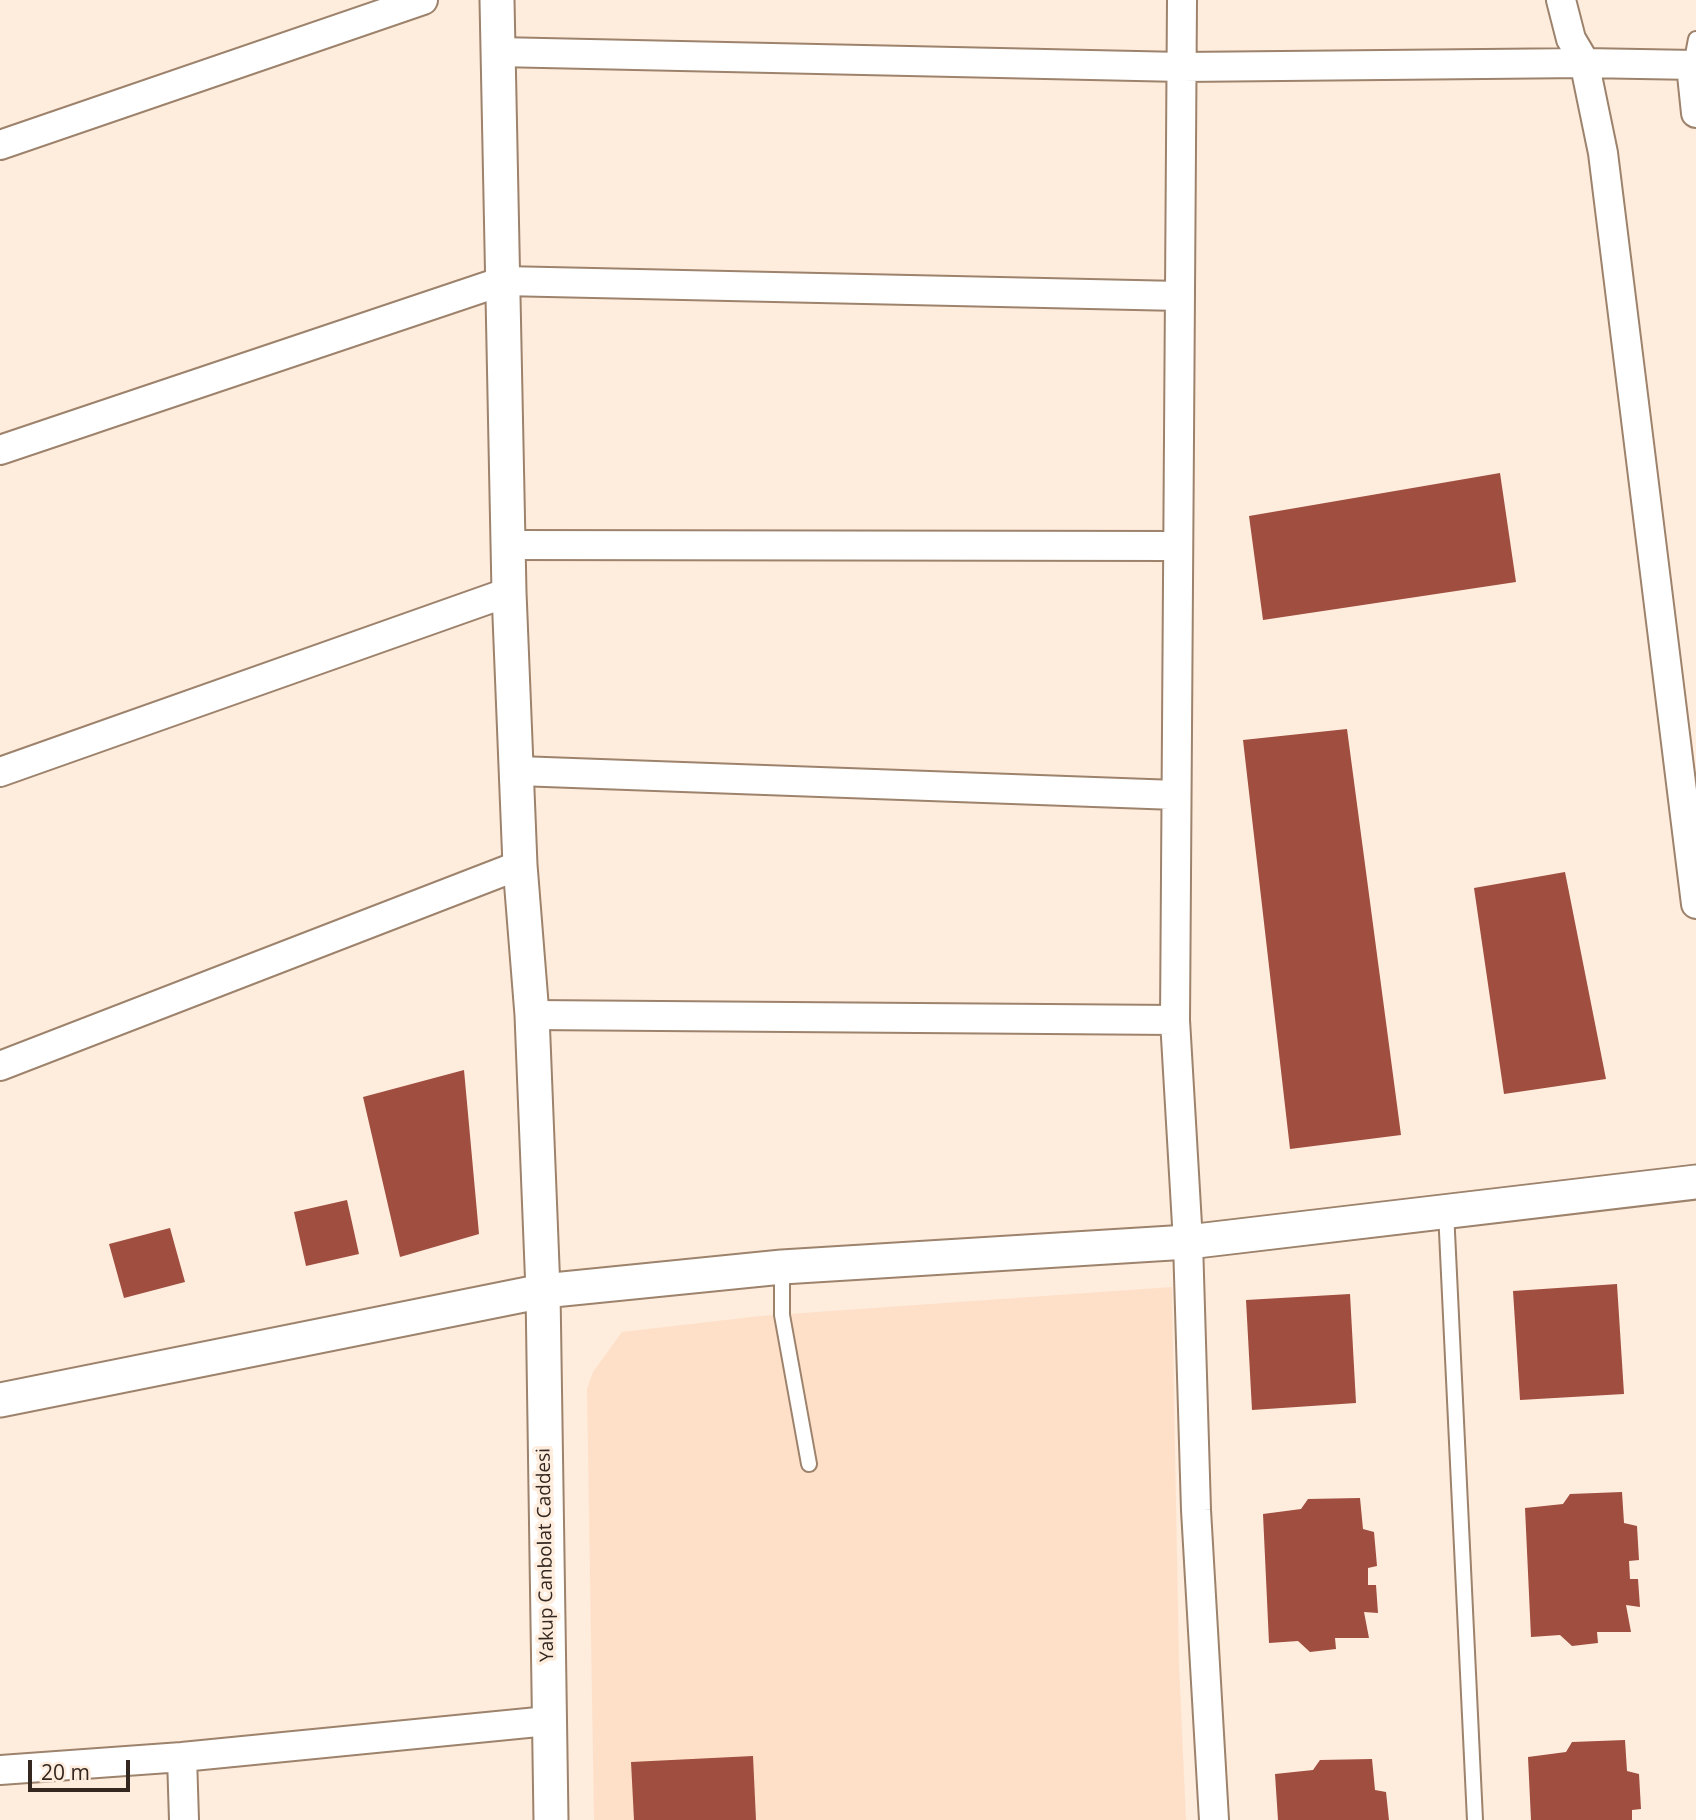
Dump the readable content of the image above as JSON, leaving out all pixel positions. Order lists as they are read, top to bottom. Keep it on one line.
{"streets":{"street":["Yakup Canbolat Caddesi"]},"scale_bar":"20 m"}
